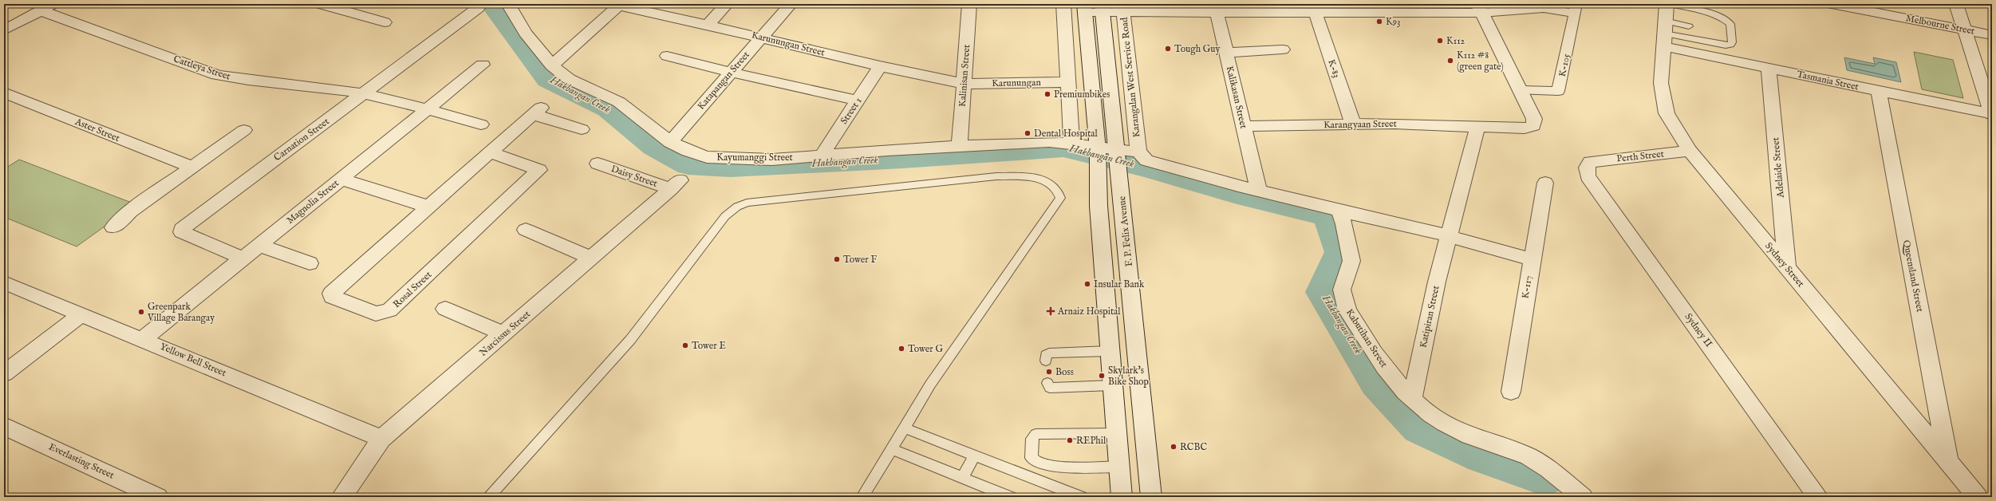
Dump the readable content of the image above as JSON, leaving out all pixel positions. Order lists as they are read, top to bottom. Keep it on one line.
{"streets":{"street":["Melbourne Street","Karunungan Street","K-105","Cattleya Street","K-83","Kalinisan Street","Karangalan West Service Road","Katapangan Street","Tasmania Street","Karunungan","Kalikasan Street","Street 1","Karangyaan Street","Aster Street","Carnation Street","Perth Street","Kayumanggi Street","Adelaide Street","Daisy Street","Magnolia Street","F. P. Felix Avenue","Sydney Street","Queensland Street","K-117","Rosal Street","Katipiran Street","Sydney II","Narcissus Street","Kabutihan Street","Yellow Bell Street","Everlasting Street"]},"crossings":[["Karunungan Street","Kalinisan Street"],["Karunungan Street","Katapangan Street"],["Karunungan Street","Karunungan"],["Karunungan Street","Street 1"],["K-105","Karangyaan Street"],["Cattleya Street","Carnation Street"],["Cattleya Street","Magnolia Street"],["K-83","Karangyaan Street"],["Kalinisan Street","Karunungan"],["Kalinisan Street","Kayumanggi Street"],["Katapangan Street","Kayumanggi Street"],["Tasmania Street","Adelaide Street"],["Tasmania Street","Sydney Street"],["Tasmania Street","Queensland Street"],["Kalikasan Street","Karangyaan Street"],["Street 1","Kayumanggi Street"],["Karangyaan Street","Katipiran Street"],["Carnation Street","Magnolia Street"],["Perth Street","Sydney Street"],["Perth Street","Sydney II"],["Adelaide Street","Sydney Street"],["Daisy Street","Narcissus Street"],["Magnolia Street","Yellow Bell Street"],["Sydney Street","Queensland Street"],["Katipiran Street","Kabutihan Street"],["Narcissus Street","Yellow Bell Street"]],"water":["Hakbangan Creek"],"places":{"other":["K93","K112","Tough Guy","K112 #8 (green gate)","Premiumbikes","Dental Hospital","Tower F","Insular Bank","Greenpark Village Barangay","Tower E","Tower G","Boss","Skylark's Bike Shop","REPhil","RCBC"],"health":["Arnaiz Hospital"]}}
